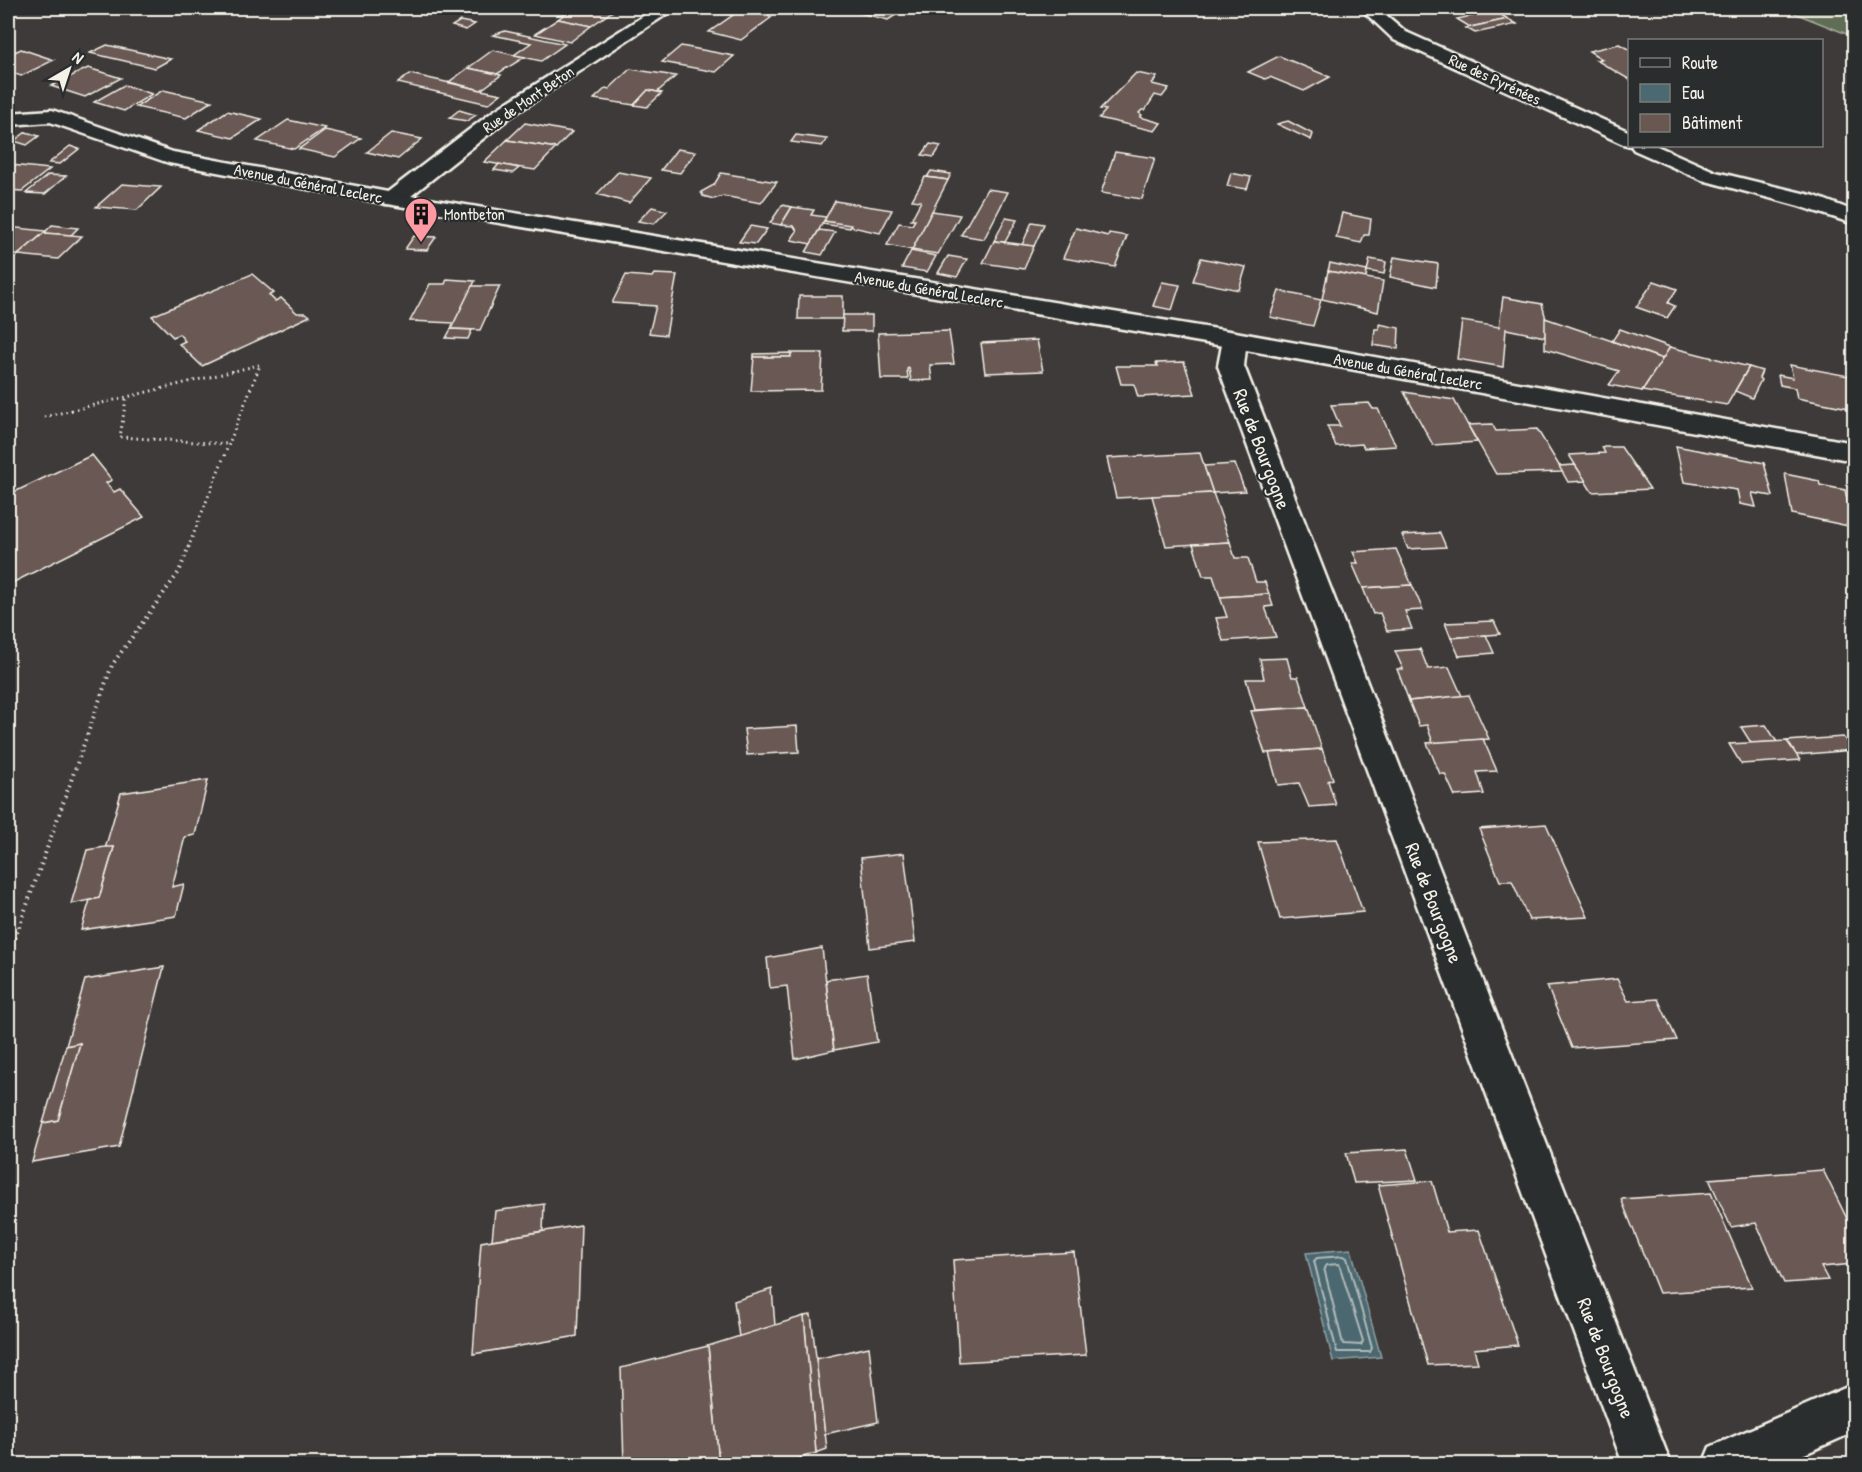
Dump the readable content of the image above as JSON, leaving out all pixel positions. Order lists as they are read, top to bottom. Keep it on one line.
{"streets":{"street":["Rue des Pyrénées","Rue de Mont Beton","Avenue du Général Leclerc","Rue de Bourgogne"]},"crossings":[["Rue de Mont Beton","Avenue du Général Leclerc"],["Avenue du Général Leclerc","Rue de Bourgogne"]],"places":{"building":["Montbeton"]},"legend":["Route","Eau","Bâtiment"],"north":"top right"}
